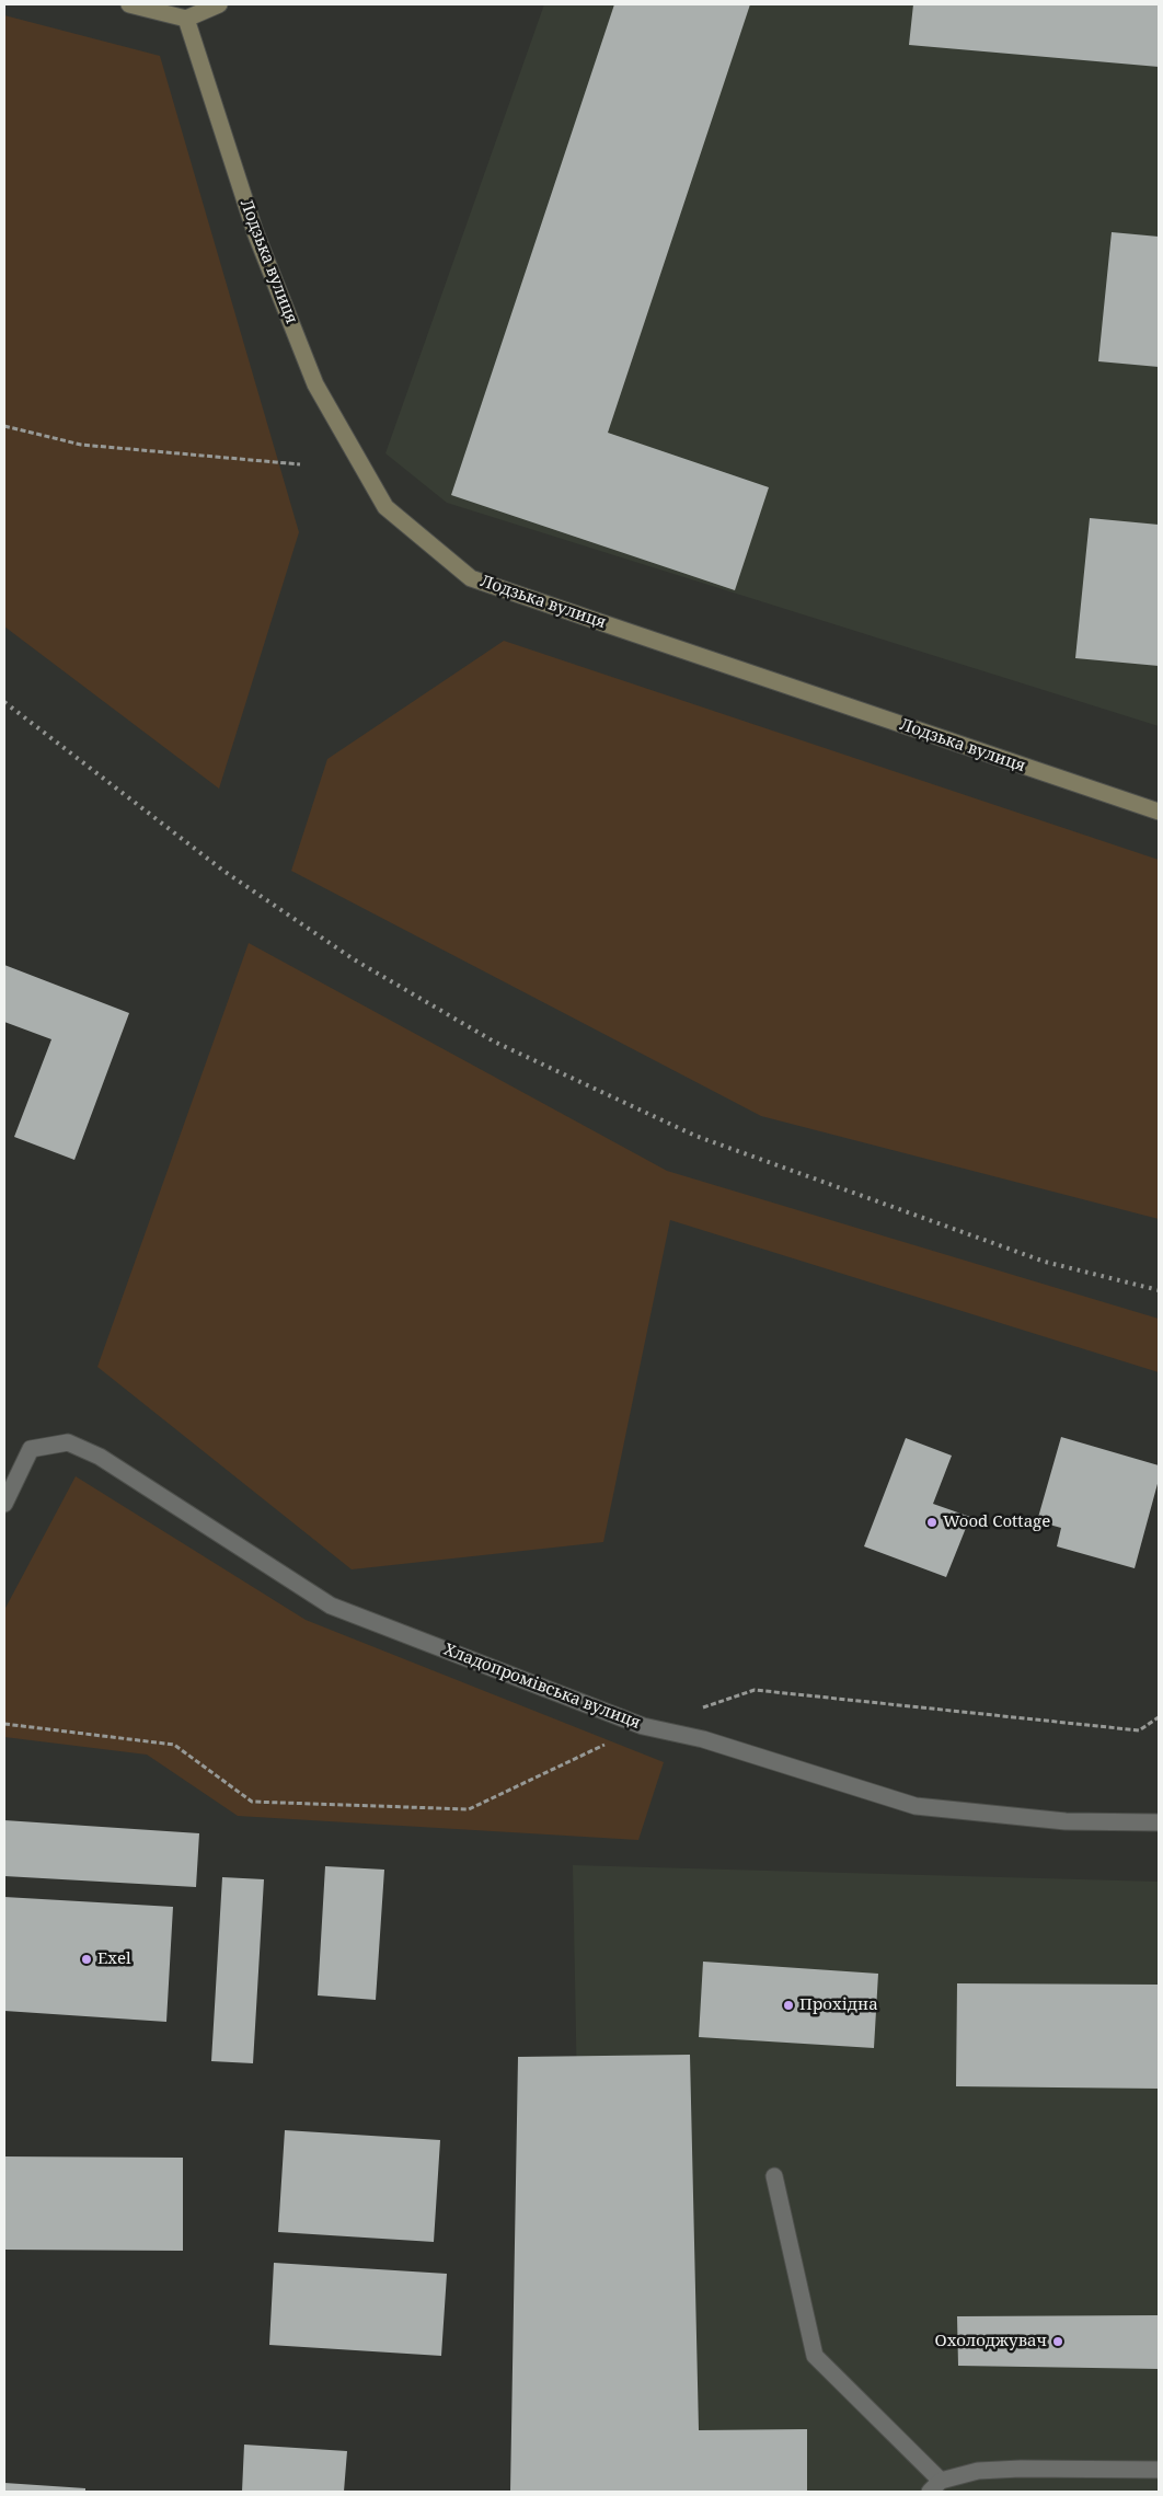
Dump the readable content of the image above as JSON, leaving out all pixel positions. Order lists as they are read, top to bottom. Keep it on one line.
{"streets":{"street":["Лодзька вулиця","Хладопромівська вулиця"]},"places":["Wood Cottage","Exel","Прохідна","Охолоджувач"]}
